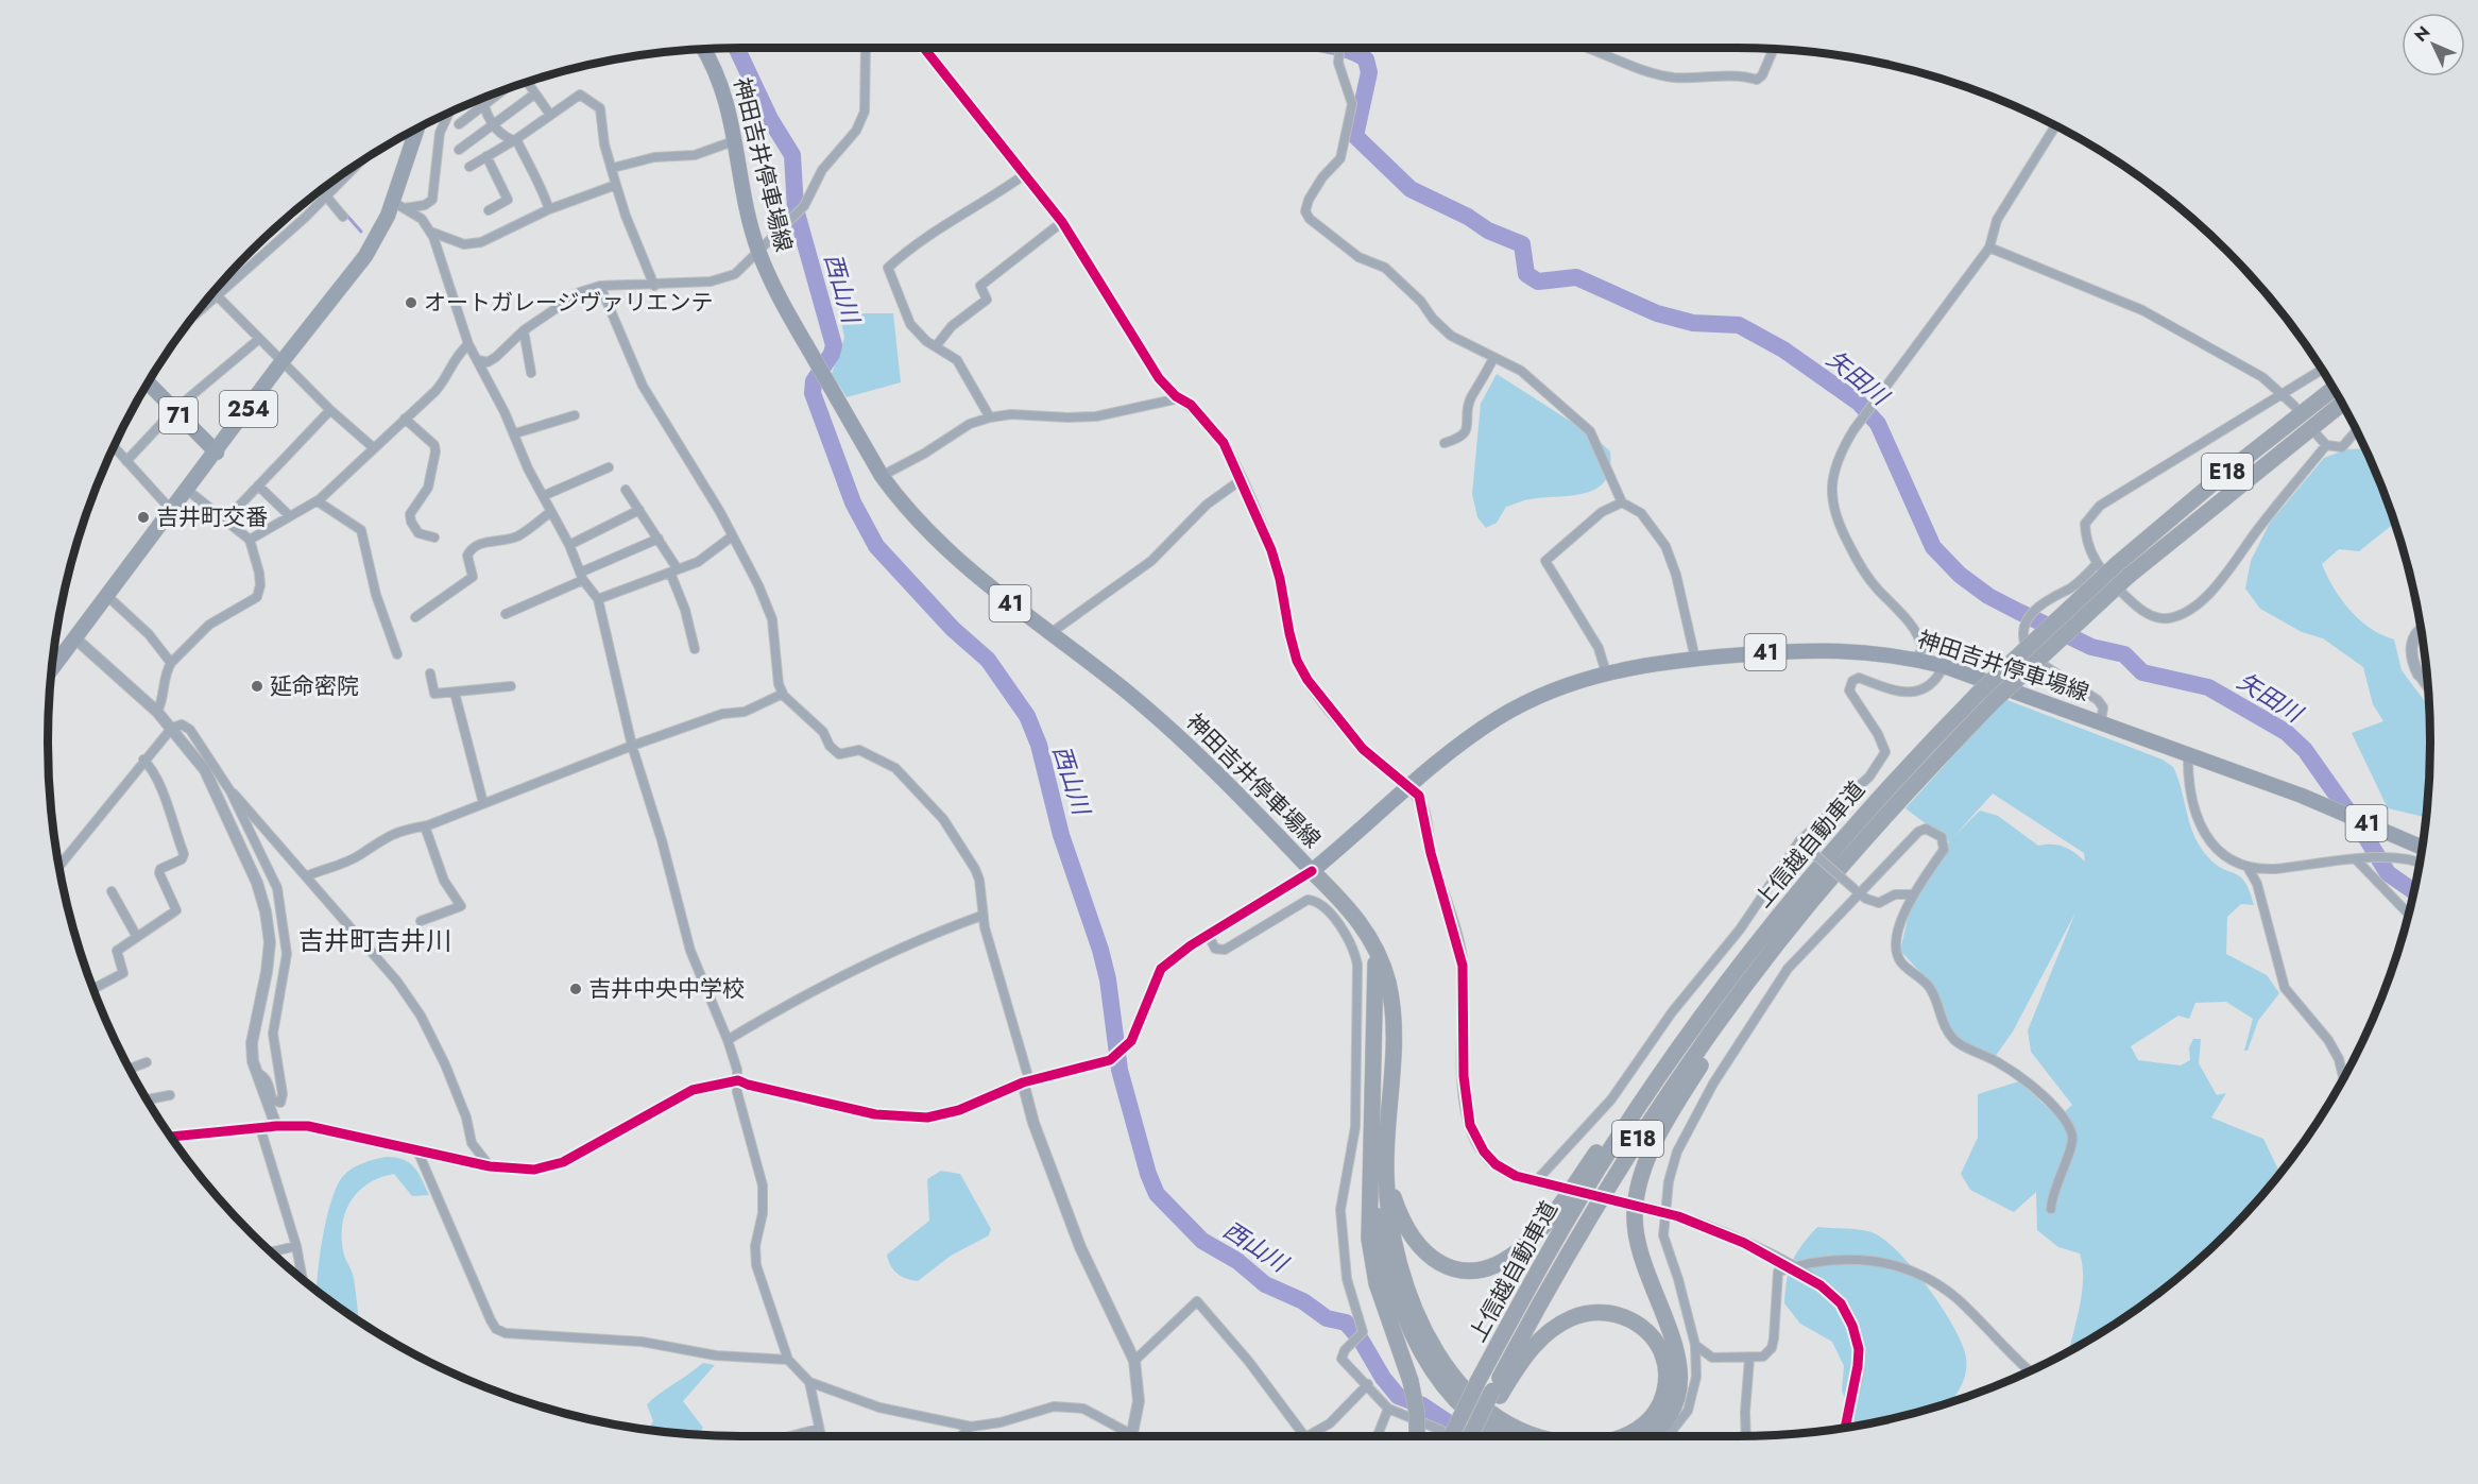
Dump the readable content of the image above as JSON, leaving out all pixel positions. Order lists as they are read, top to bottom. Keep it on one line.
{"streets":{"highway":["254","E18","上信越自動車道"],"main road":["神田吉井停車場線","71","41"]},"crossings":[["254","71"]],"districts":["吉井町吉井川"],"water":["西山川","矢田川"],"places":["オートガレージヴァリエンテ","吉井町交番","延命密院","吉井中央中学校"],"north":"top left"}
